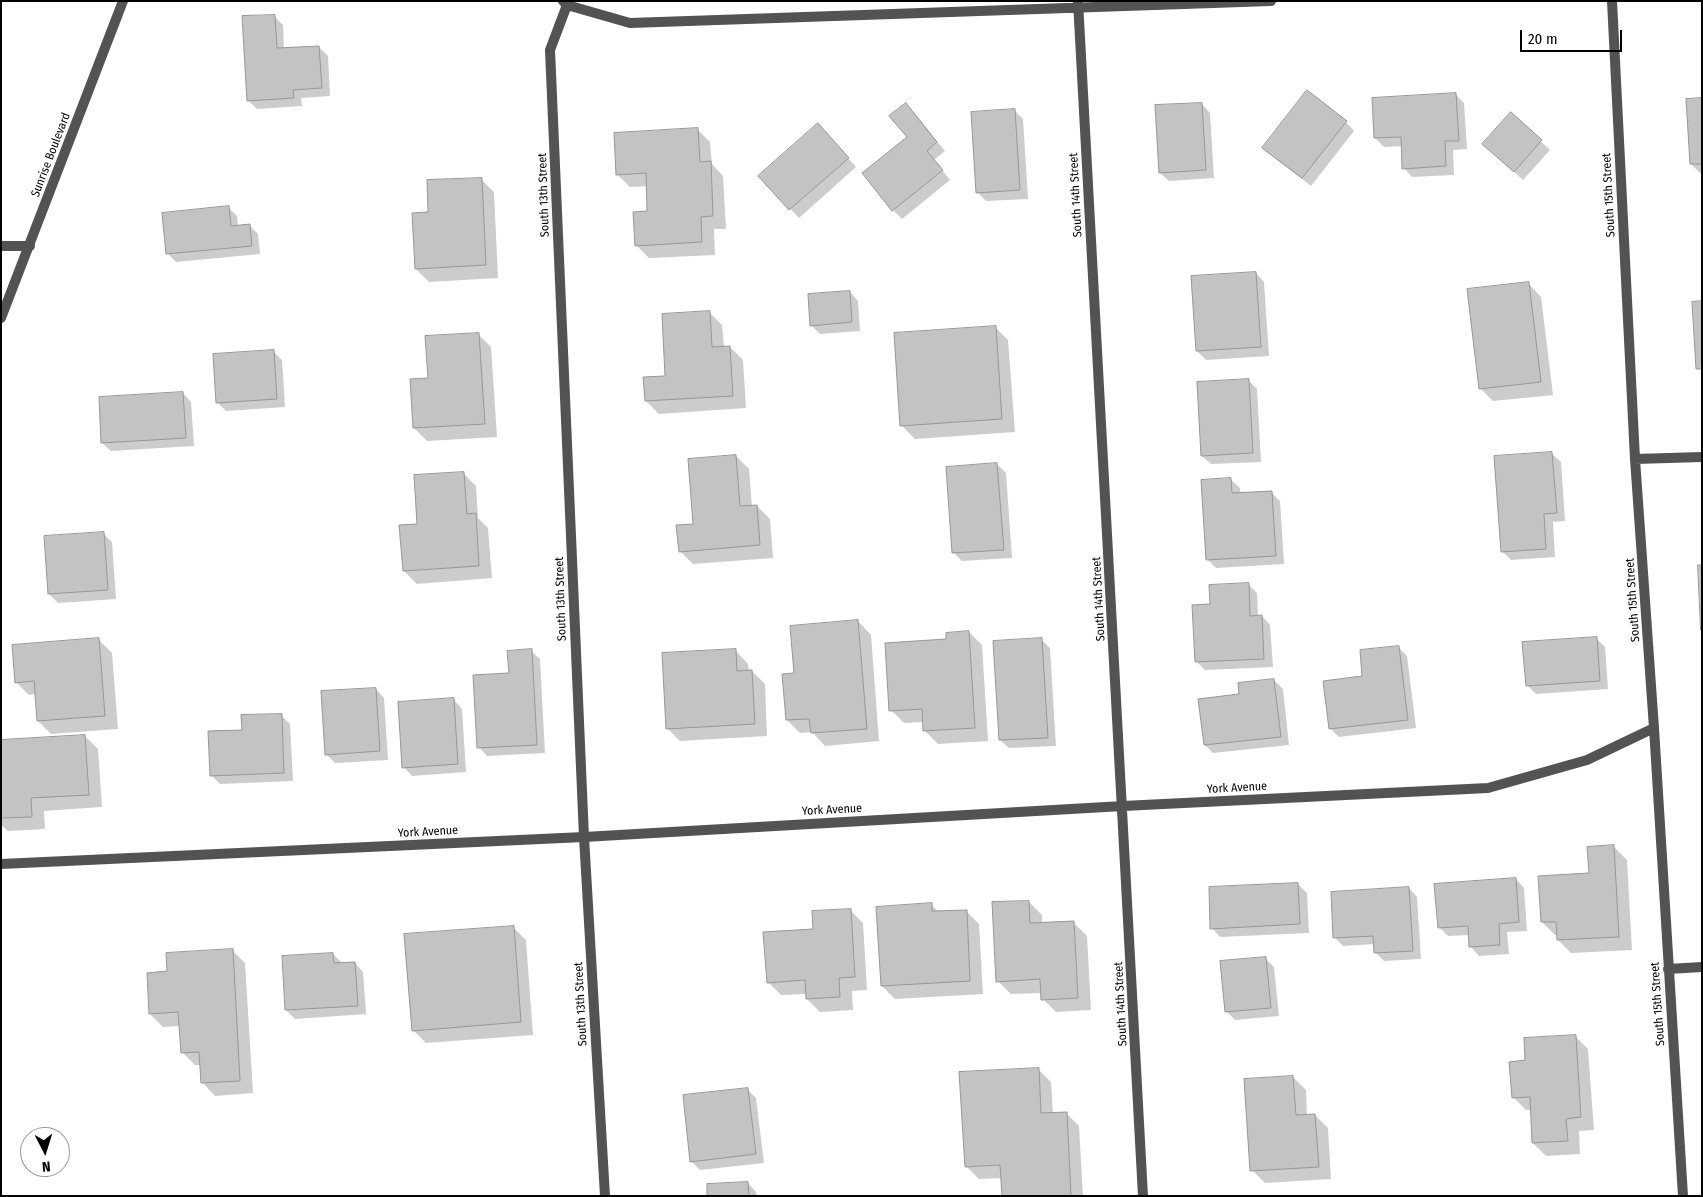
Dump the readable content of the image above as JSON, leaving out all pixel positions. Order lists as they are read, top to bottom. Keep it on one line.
{"streets":{"street":["Sunrise Boulevard","South 13th Street","South 14th Street","South 15th Street","York Avenue"]},"crossings":[["South 13th Street","York Avenue"],["South 14th Street","York Avenue"],["South 15th Street","York Avenue"]],"scale_bar":"20 m","north":"bottom"}
